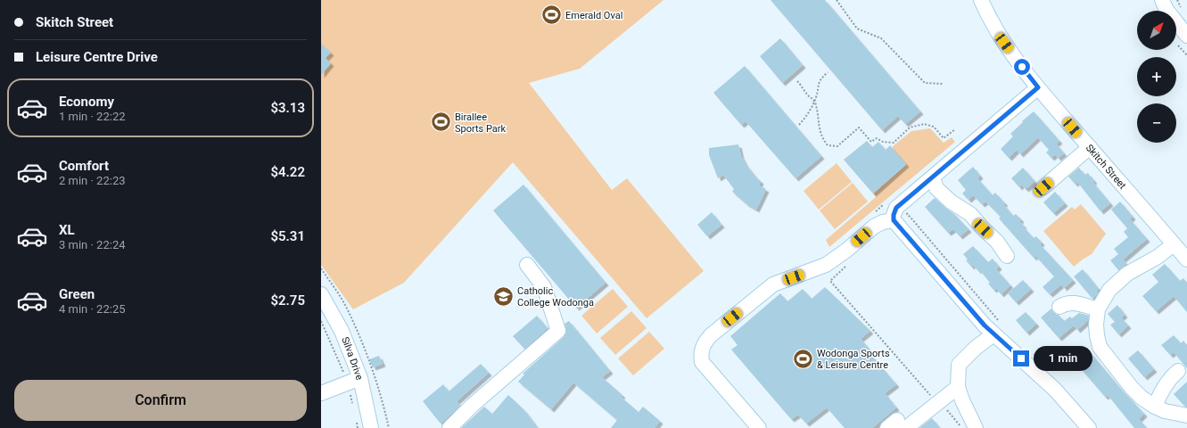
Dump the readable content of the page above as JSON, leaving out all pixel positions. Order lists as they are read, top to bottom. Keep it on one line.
{"streets":{"street":["Skitch Street","Silva Drive"]},"places":{"sports":["Emerald Oval","Birallee Sports Park","Wodonga Sports & Leisure Centre"],"school or university":["Catholic College Wodonga"]},"north":"top right","page":{"banner":["Skitch Street","Leisure Centre Drive"],"map_buttons":["+","−"],"list":[{"name":"Economy","note":"1 min · 22:22","value":"$3.13"},{"name":"Comfort","note":"2 min · 22:23","value":"$4.22"},{"name":"XL","note":"3 min · 22:24","value":"$5.31"},{"name":"Green","note":"4 min · 22:25","value":"$2.75"}],"bubble":"1 min","buttons":"Confirm"}}
